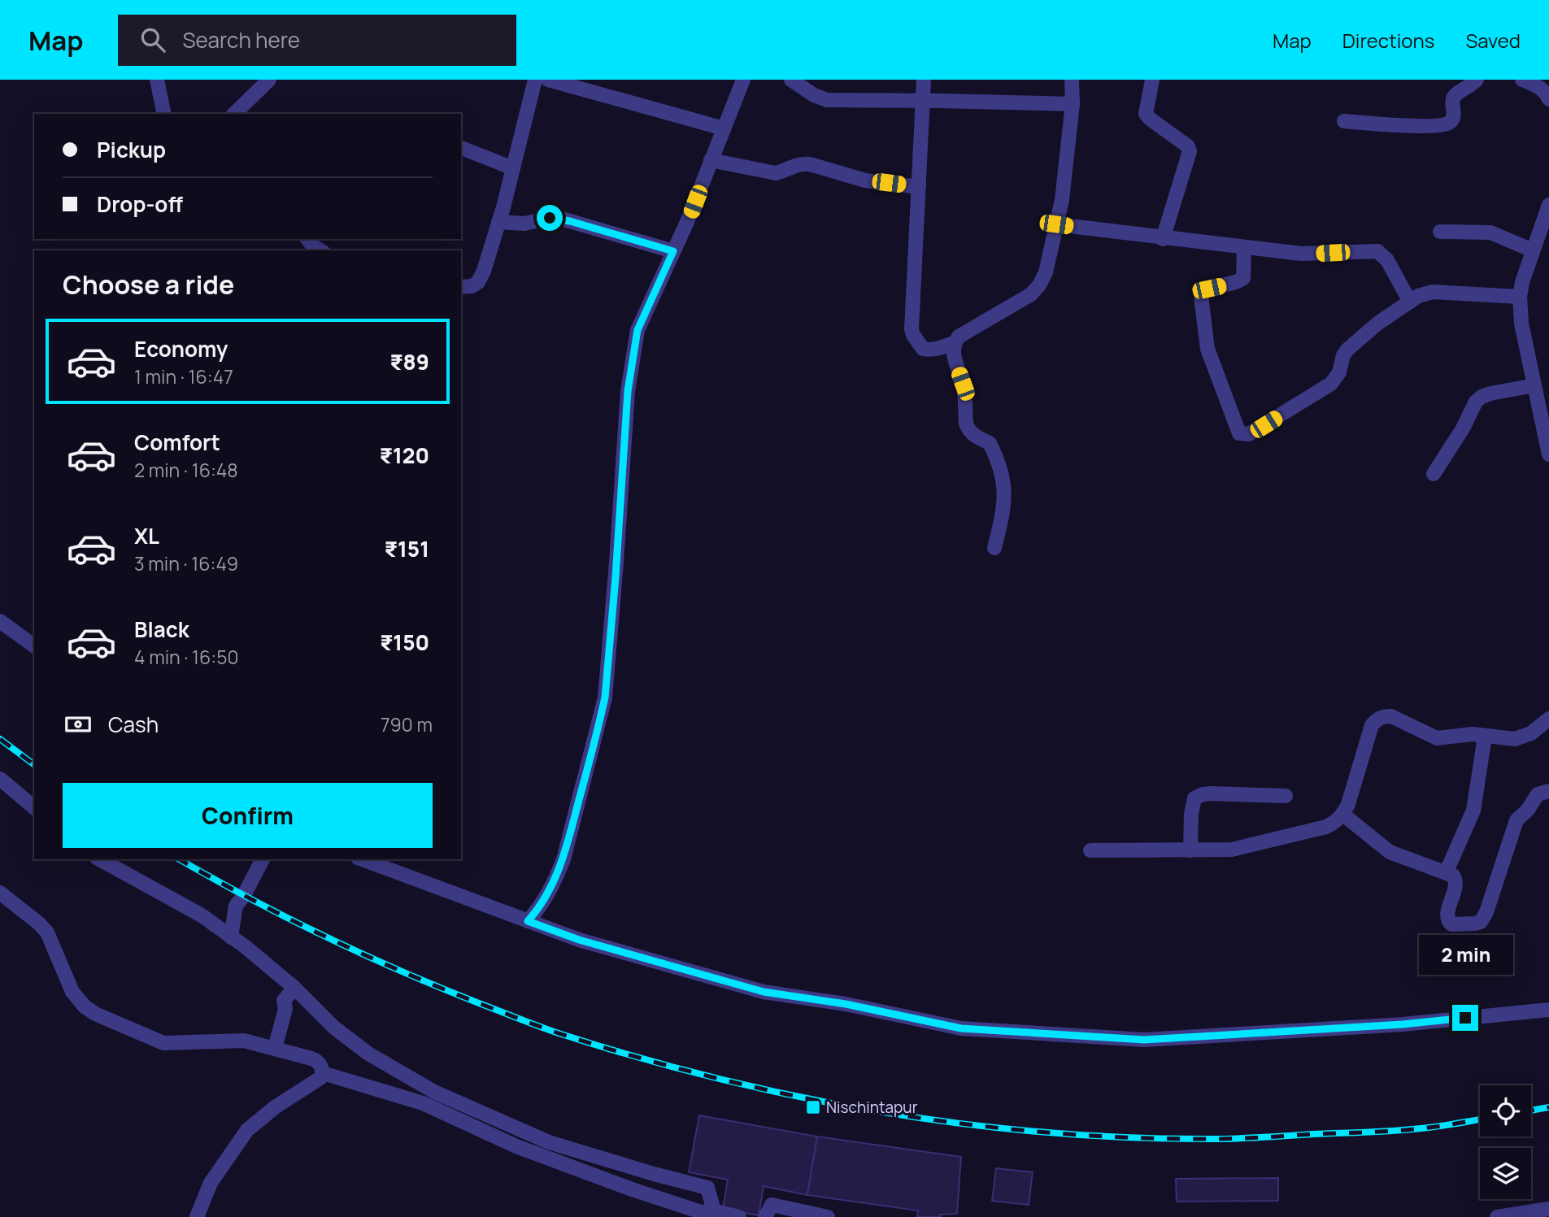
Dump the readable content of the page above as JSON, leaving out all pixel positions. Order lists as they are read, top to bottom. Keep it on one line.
{"places":{"transit":["Nischintapur"]},"page":{"header":"Map","search":"Search here","nav":["Map","Directions","Saved"],"banner":["Pickup","Drop-off"],"heading":"Choose a ride","list":[{"name":"Economy","note":"1 min · 16:47","value":"₹89"},{"name":"Comfort","note":"2 min · 16:48","value":"₹120"},{"name":"XL","note":"3 min · 16:49","value":"₹151"},{"name":"Black","note":"4 min · 16:50","value":"₹150"}],"pay":["Cash","790 m"],"buttons":"Confirm","bubble":"2 min"}}
